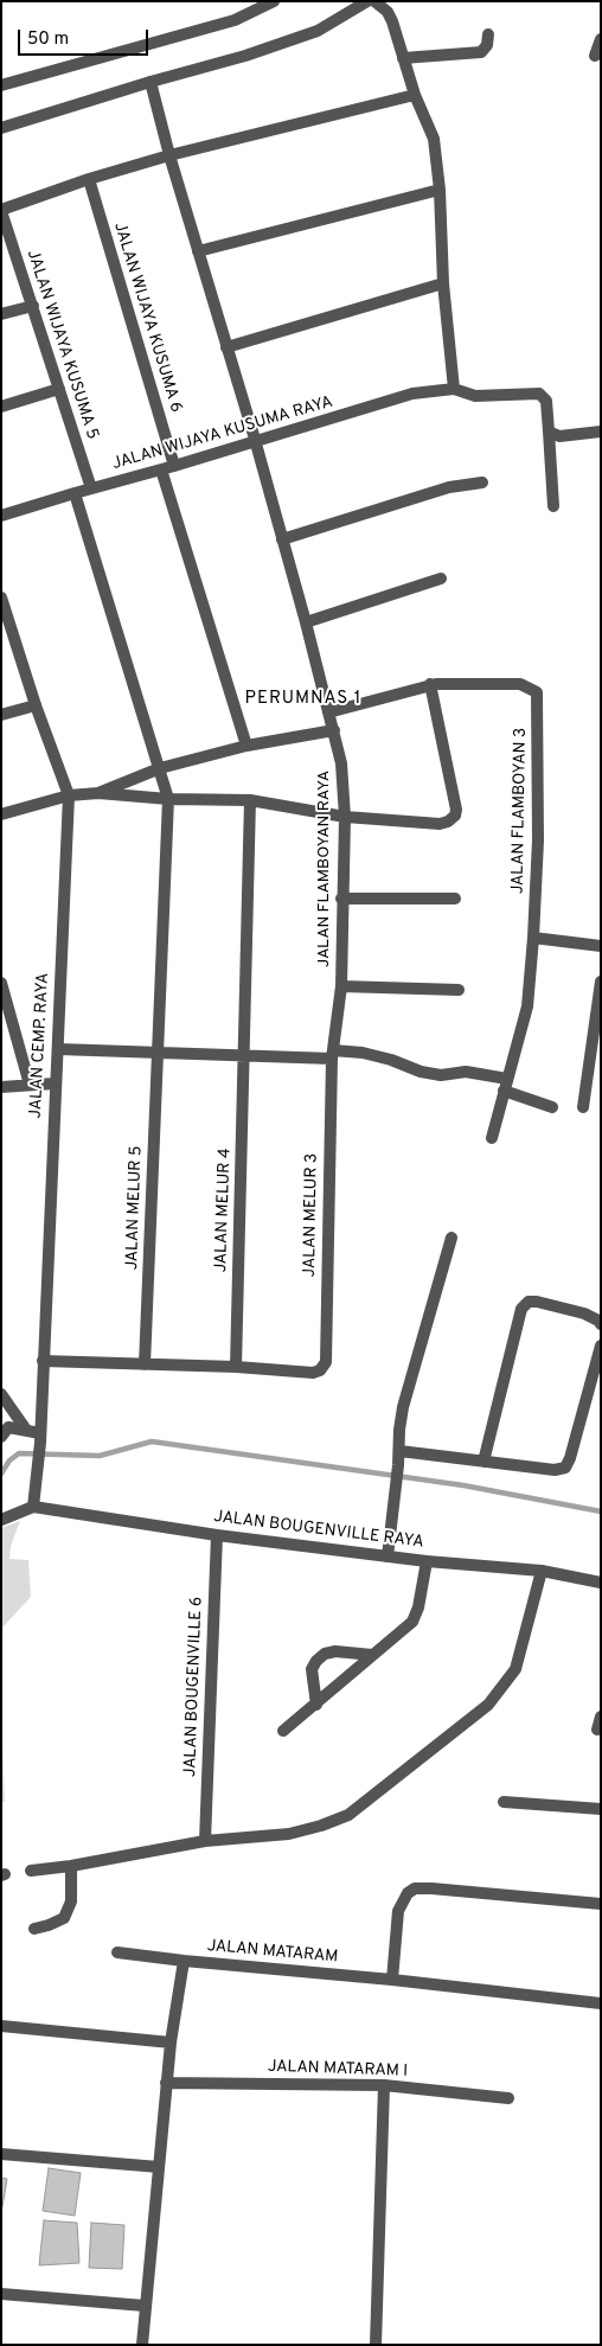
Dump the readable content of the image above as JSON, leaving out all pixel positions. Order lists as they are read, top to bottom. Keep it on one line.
{"streets":{"street":["JALAN WIJAYA KUSUMA 6","JALAN WIJAYA KUSUMA 5","JALAN WIJAYA KUSUMA RAYA","JALAN FLAMBOYAN 3","JALAN FLAMBOYAN RAYA","JALAN CEMP. RAYA","JALAN MELUR 5","JALAN MELUR 4","JALAN MELUR 3","JALAN BOUGENVILLE RAYA","JALAN BOUGENVILLE 6","JALAN MATARAM","JALAN MATARAM I"]},"crossings":[["JALAN WIJAYA KUSUMA 6","JALAN WIJAYA KUSUMA RAYA"],["JALAN WIJAYA KUSUMA 5","JALAN WIJAYA KUSUMA RAYA"],["JALAN WIJAYA KUSUMA RAYA","JALAN FLAMBOYAN RAYA"],["JALAN WIJAYA KUSUMA RAYA","JALAN MELUR 5"],["JALAN FLAMBOYAN 3","JALAN FLAMBOYAN RAYA"],["JALAN FLAMBOYAN RAYA","JALAN MELUR 3"],["JALAN CEMP. RAYA","JALAN BOUGENVILLE RAYA"],["JALAN MELUR 4","JALAN MELUR 3"],["JALAN BOUGENVILLE RAYA","JALAN BOUGENVILLE 6"],["JALAN MATARAM","JALAN MATARAM I"]],"districts":["PERUMNAS 1"],"scale_bar":"50 m"}
